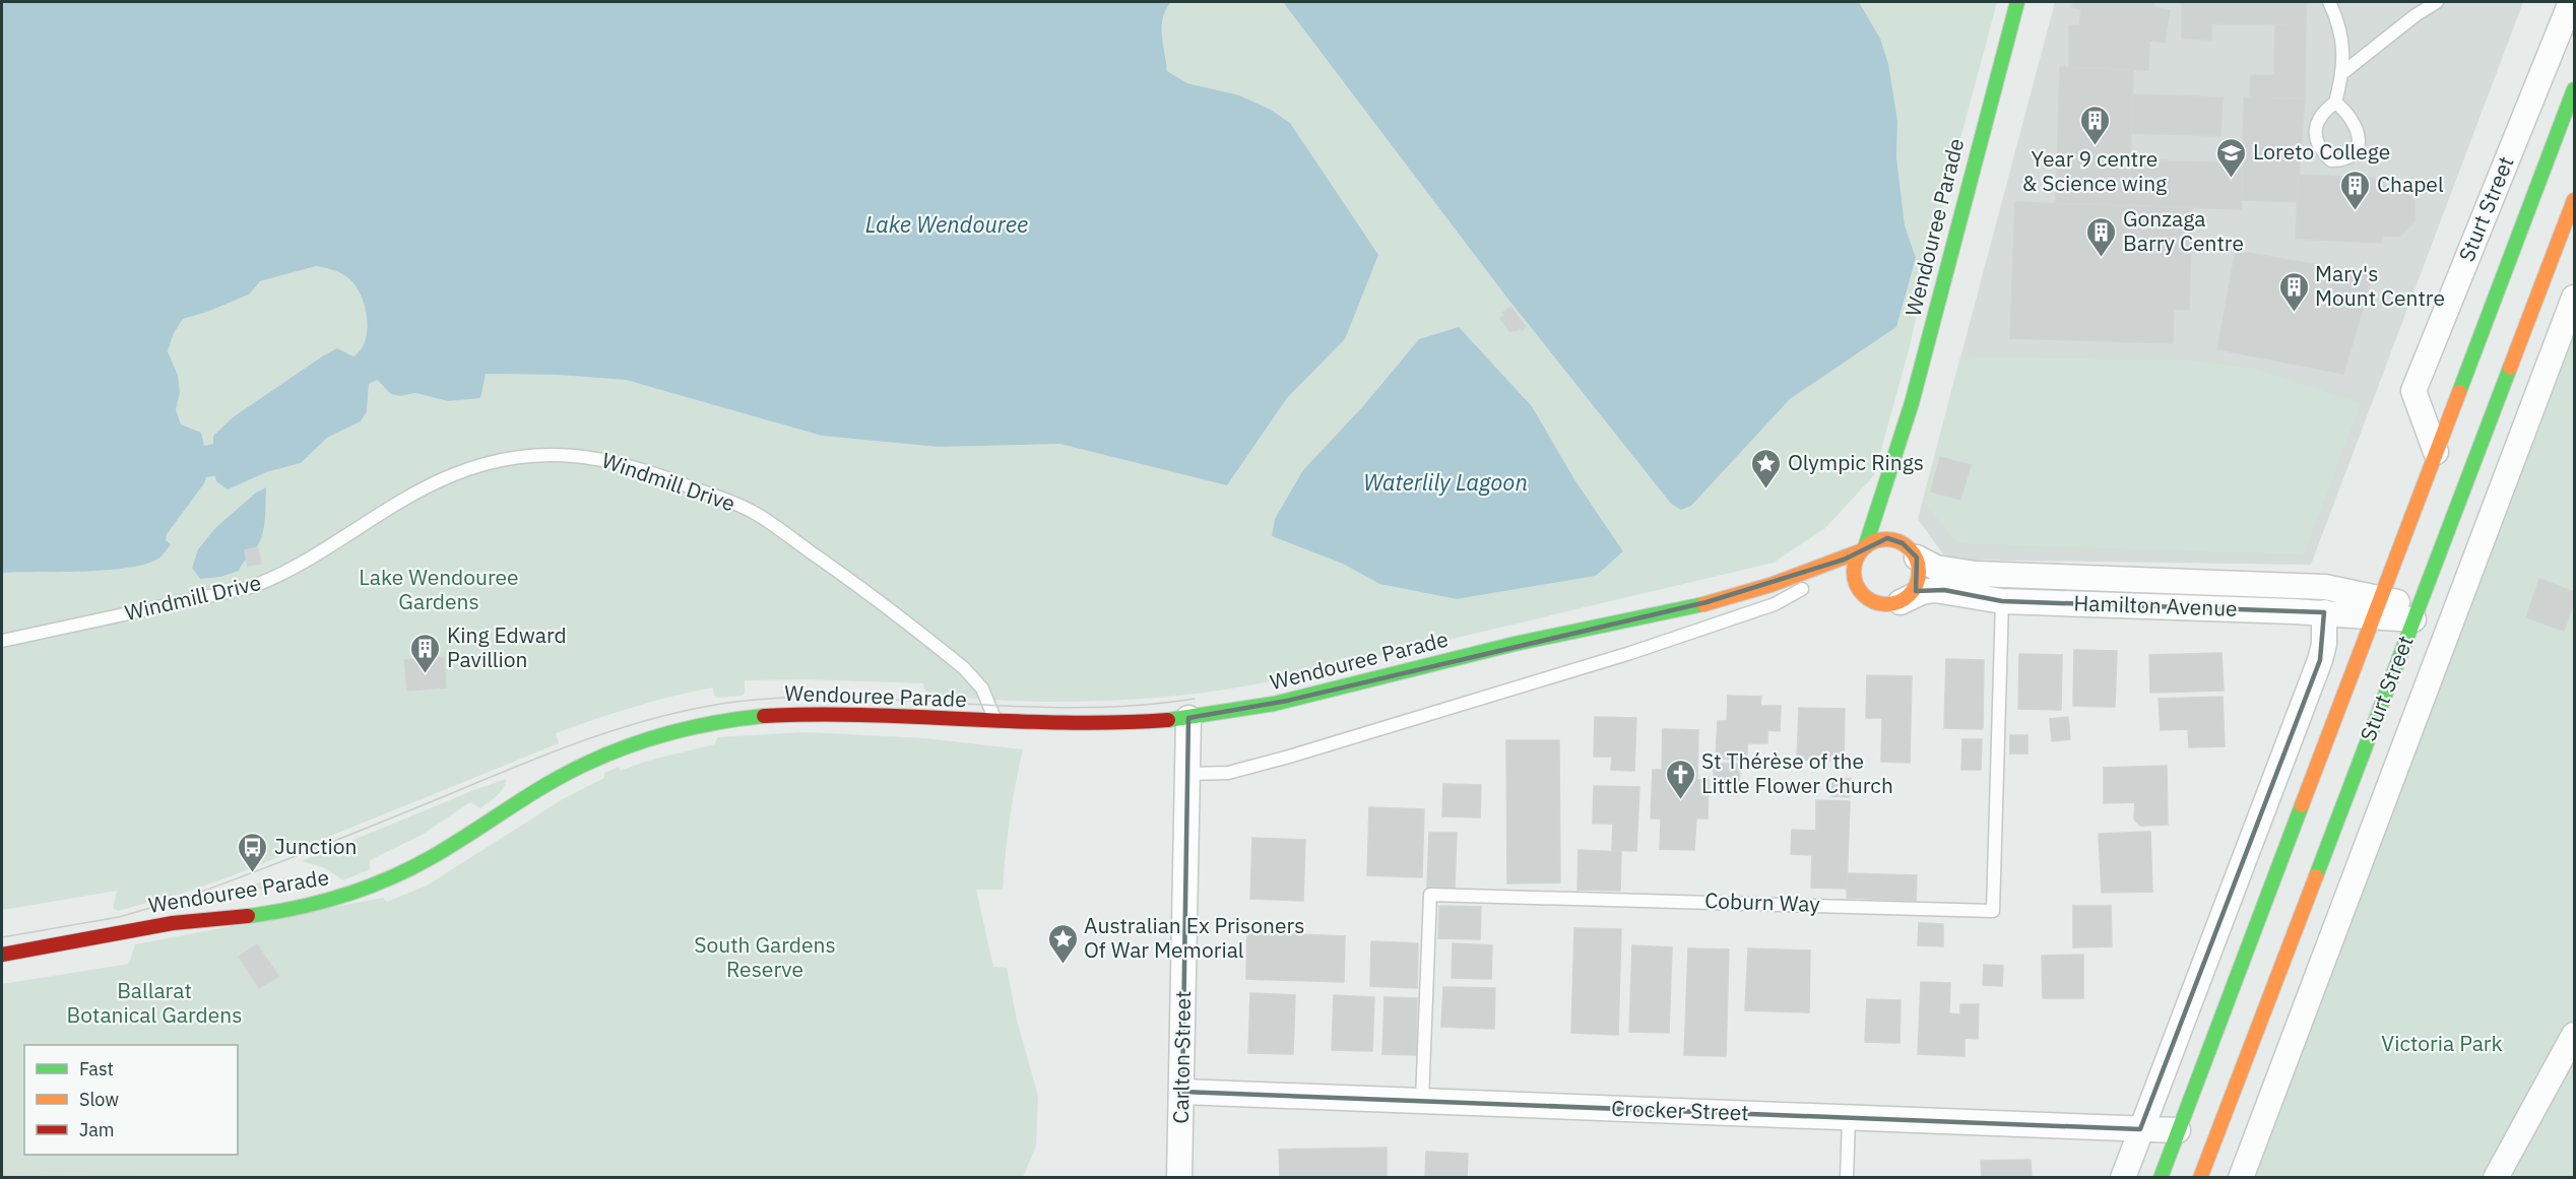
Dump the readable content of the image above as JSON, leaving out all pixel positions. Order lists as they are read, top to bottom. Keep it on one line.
{"streets":{"street":["Sturt Street","Wendouree Parade","Hamilton Avenue","Carlton Street","Crocker Street"],"lane":["Windmill Drive","Coburn Way"]},"crossings":[["Sturt Street","Hamilton Avenue"],["Sturt Street","Crocker Street"],["Wendouree Parade","Windmill Drive"],["Wendouree Parade","Hamilton Avenue"],["Wendouree Parade","Carlton Street"],["Hamilton Avenue","Coburn Way"],["Coburn Way","Crocker Street"],["Carlton Street","Crocker Street"]],"water":["Lake Wendouree","Waterlily Lagoon"],"parks":["Lake Wendouree Gardens","South Gardens Reserve","Ballarat Botanical Gardens","Victoria Park"],"places":{"building":["Year 9 centre & Science wing","Chapel","Gonzaga Barry Centre","Mary's Mount Centre","King Edward Pavillion"],"school or university":["Loreto College"],"place":["Olympic Rings","Australian Ex Prisoners Of War Memorial"],"church":["St Thérèse of the Little Flower Church"],"bus stop":["Junction"]},"legend":["Fast","Slow","Jam"]}
